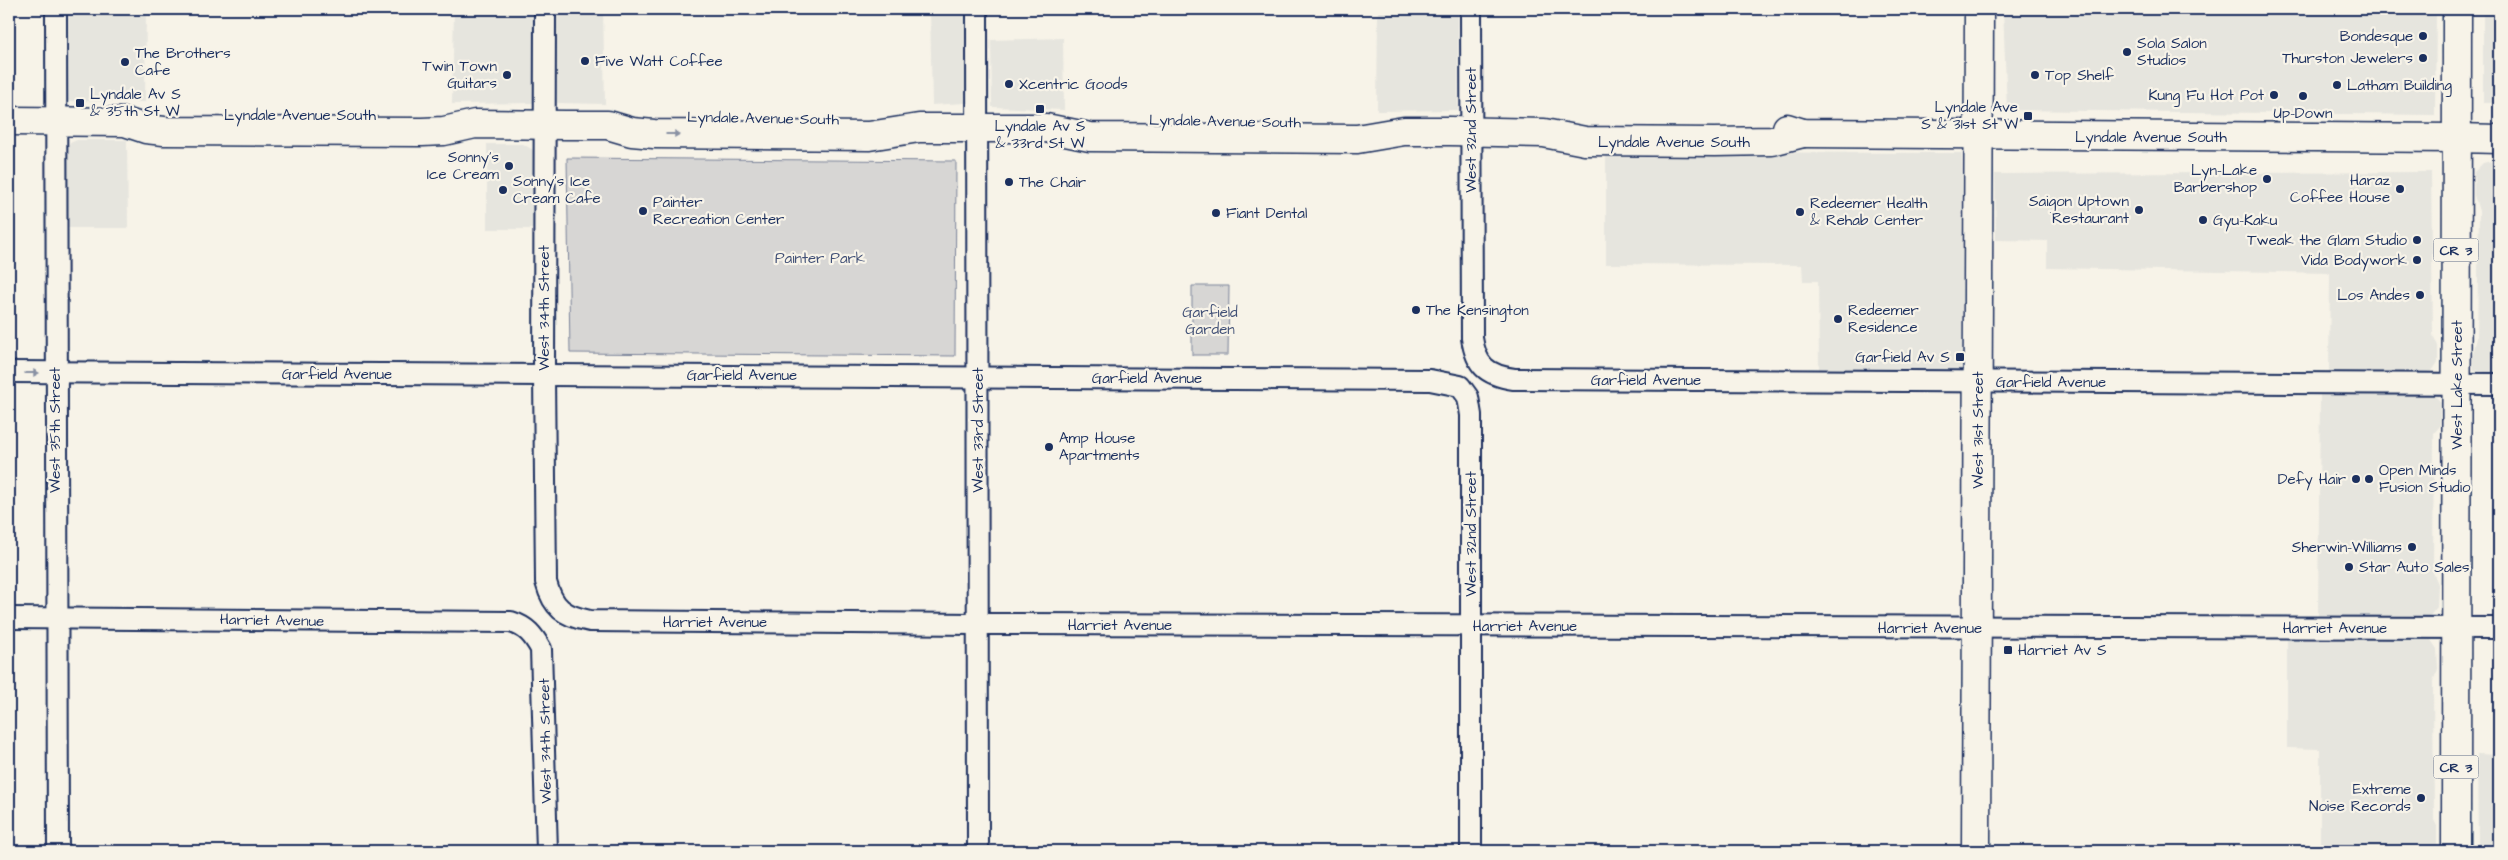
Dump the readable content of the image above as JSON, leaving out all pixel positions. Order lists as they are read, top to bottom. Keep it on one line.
{"streets":{"main road":["Lyndale Avenue South","CR 3","West Lake Street","West 31st Street"],"street":["West 32nd Street","West 34th Street","Garfield Avenue","West 35th Street","West 33rd Street","Harriet Avenue"]},"crossings":[["Lyndale Avenue South","West 32nd Street"],["Lyndale Avenue South","West 34th Street"],["Lyndale Avenue South","West Lake Street"],["Lyndale Avenue South","West 35th Street"],["Lyndale Avenue South","West 33rd Street"],["Lyndale Avenue South","West 31st Street"],["West 32nd Street","Garfield Avenue"],["West 32nd Street","Harriet Avenue"],["West 34th Street","Garfield Avenue"],["West 34th Street","Harriet Avenue"],["Garfield Avenue","West Lake Street"],["Garfield Avenue","West 35th Street"],["Garfield Avenue","West 33rd Street"],["Garfield Avenue","West 31st Street"],["West Lake Street","Harriet Avenue"],["West 35th Street","Harriet Avenue"],["West 33rd Street","Harriet Avenue"],["West 31st Street","Harriet Avenue"]],"parks":["Painter Park","Garfield Garden"],"places":{"other":["Bondesque","Sola Salon Studios","Thurston Jewelers","Five Watt Coffee","The Brothers Cafe","Twin Town Guitars","Top Shelf","Xcentric Goods","Latham Building","Kung Fu Hot Pot","Up-Down","Sonny's Ice Cream","Lyn-Lake Barbershop","The Chair","Haraz Coffee House","Sonny's Ice Cream Cafe","Saigon Uptown Restaurant","Painter Recreation Center","Redeemer Health & Rehab Center","Fiant Dental","Gyu-Kaku","Tweak the Glam Studio","Vida Bodywork","Los Andes","The Kensington","Redeemer Residence","Amp House Apartments","Defy Hair","Open Minds Fusion Studio","Sherwin-Williams","Star Auto Sales","Extreme Noise Records"],"transit":["Lyndale Av S & 35th St W","Lyndale Av S & 33rd St W","Lyndale Ave S & 31st St W","Garfield Av S","Harriet Av S"]}}
